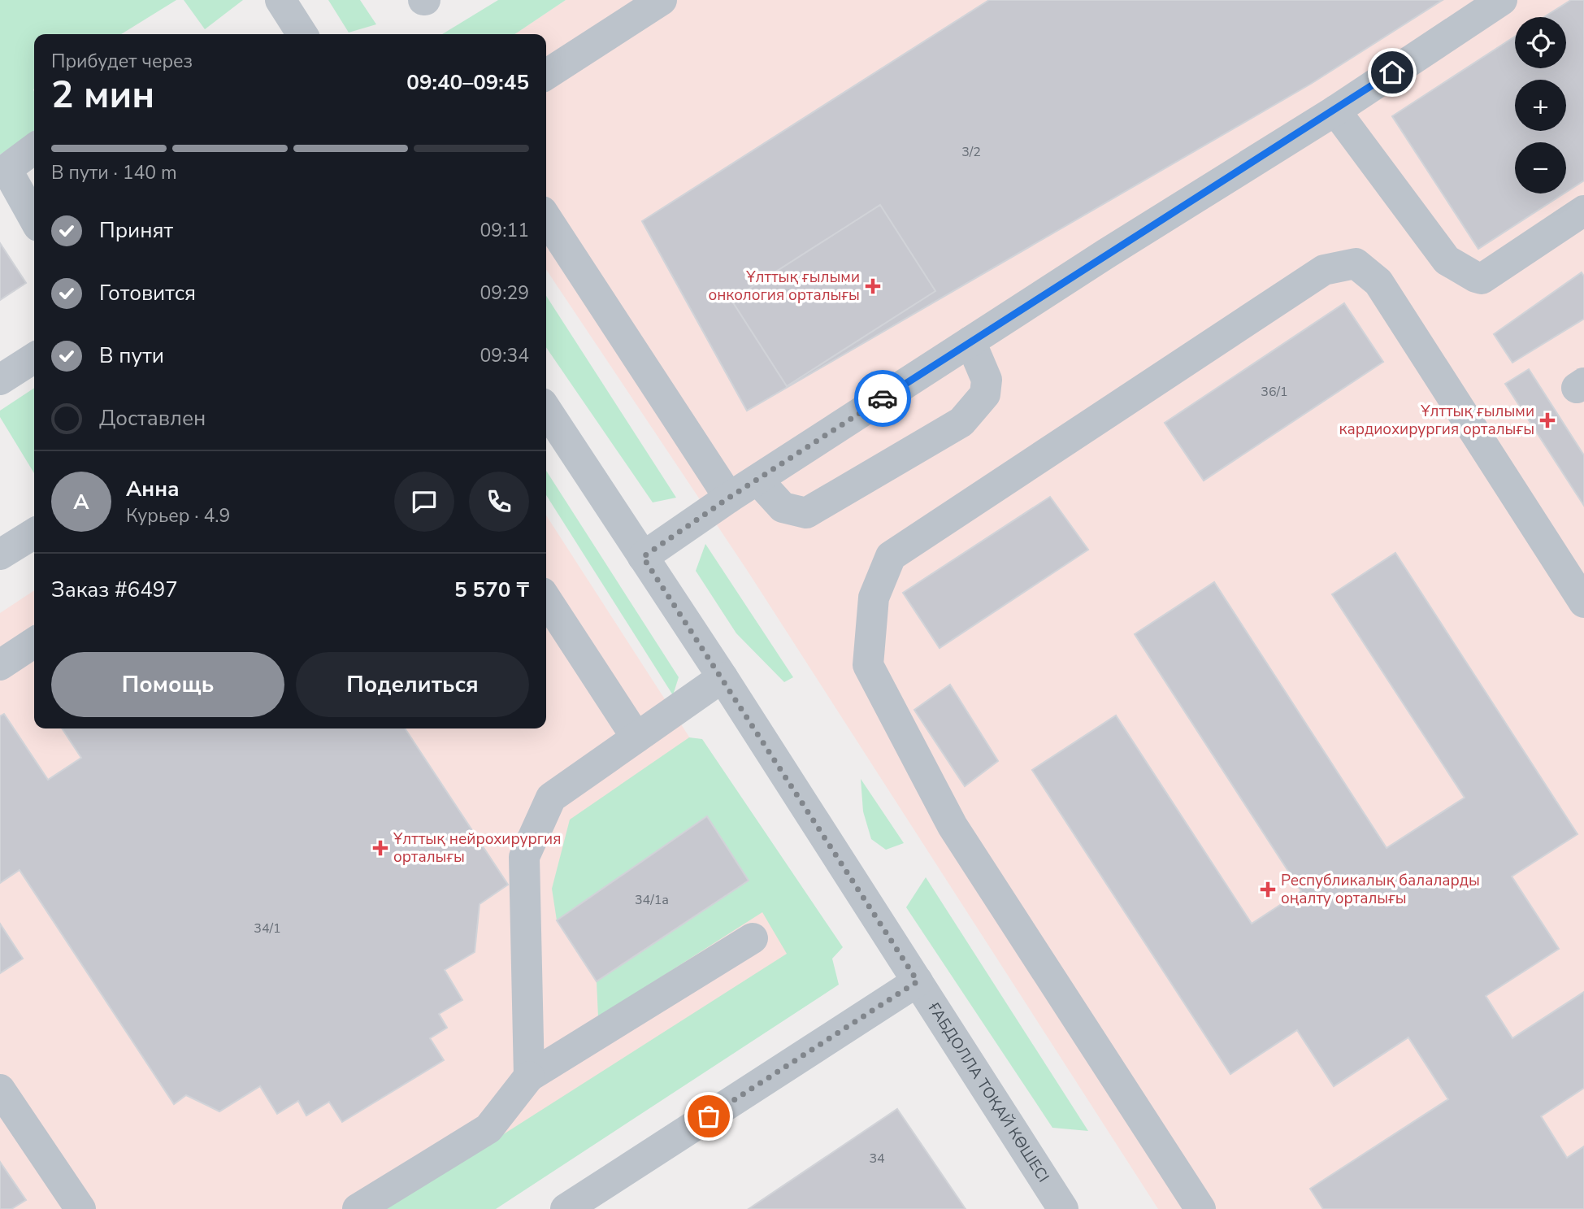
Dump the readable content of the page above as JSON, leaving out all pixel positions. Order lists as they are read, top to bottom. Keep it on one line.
{"streets":{"street":["ҒАБДОЛЛА ТОҚАЙ КӨШЕСІ"]},"places":{"health":["Ұлттық ғылыми онкология орталығы","Ұлттық ғылыми кардиохирургия орталығы","Ұлттық нейрохирургия орталығы","Республикалық балаларды оңалту орталығы"]},"house_numbers":["3/2","36/1","34/1а","34/1","34"],"page":{"map_buttons":["+","−"],"heading":["2 мин","Прибудет через","09:40–09:45"],"panel":["Анна","Курьер · 4.9","Заказ #6497","5 570 ₸"],"bar":"В пути · 140 m","list":[["Принят","09:11"],["Готовится","09:29"],["В пути","09:34"],"Доставлен"],"round":"А","buttons":["Помощь","Поделиться"]}}
